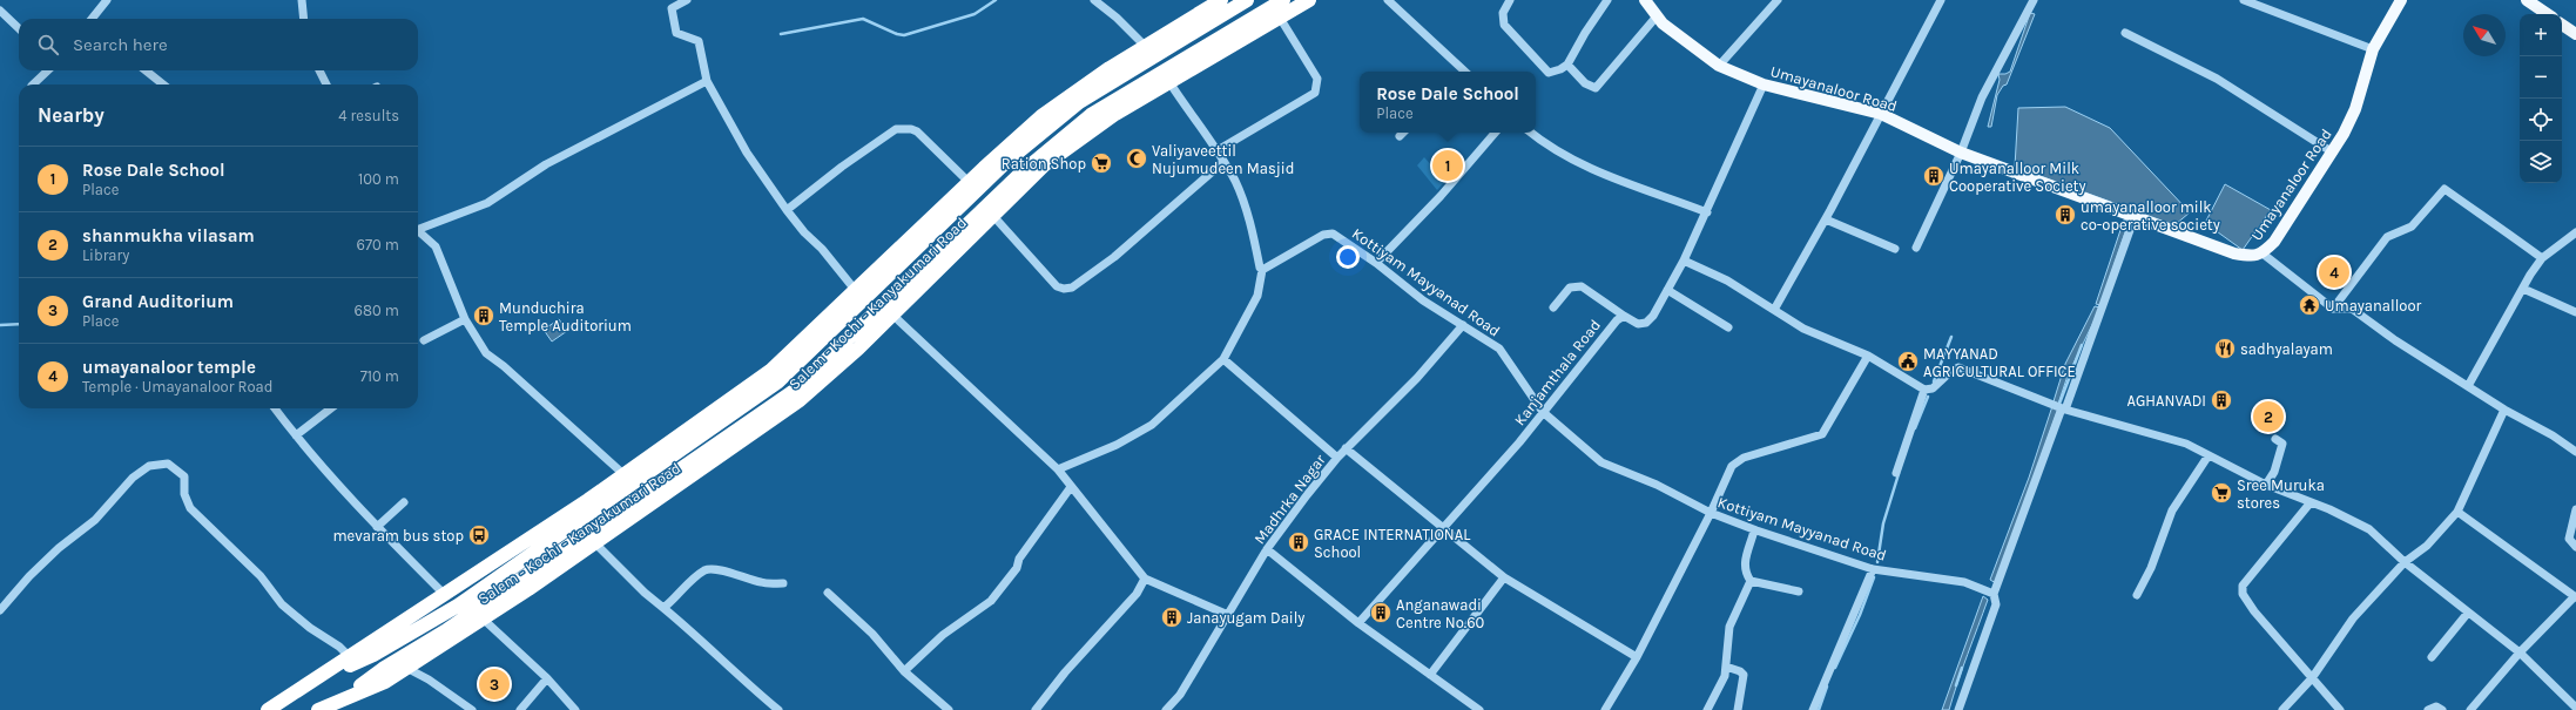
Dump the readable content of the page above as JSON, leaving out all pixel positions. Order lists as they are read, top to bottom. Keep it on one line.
{"streets":{"highway":["Salem - Kochi - Kanyakumari Road"],"main road":["Umayanaloor Road"],"street":["Kottiyam Mayyanad Road","Kanjamthala Road","Madhrka Nagar"]},"crossings":[["Umayanaloor Road","Kanjamthala Road"],["Kottiyam Mayyanad Road","Kanjamthala Road"],["Kottiyam Mayyanad Road","Madhrka Nagar"]],"places":{"mosque":["Valiyaveettil Nujumudeen Masjid"],"supermarket":["Ration Shop","Sree Muruka stores"],"building":["Umayanalloor Milk Cooperative Society","umayanalloor milk co-operative society","Munduchira Temple Auditorium","AGHANVADI","GRACE INTERNATIONAL School","Anganawadi Centre No.60","Janayugam Daily"],"temple":["Umayanalloor"],"restaurant":["sadhyalayam"],"public building":["MAYYANAD AGRICULTURAL OFFICE"],"bus stop":["mevaram bus stop"]},"north":"top left","page":{"map_buttons":["+","−"],"search":"Search here","popup":["Rose Dale School","Place"],"heading":["Nearby","4 results"],"list":[{"mark":"1","name":"Rose Dale School","note":"Place","value":"100 m"},{"mark":"2","name":"shanmukha vilasam","note":"Library","value":"670 m"},{"mark":"3","name":"Grand Auditorium","note":"Place","value":"680 m"},{"mark":"4","name":"umayanaloor temple","note":"Temple · Umayanaloor Road","value":"710 m"}],"pins":["1","4","2","3"]}}
